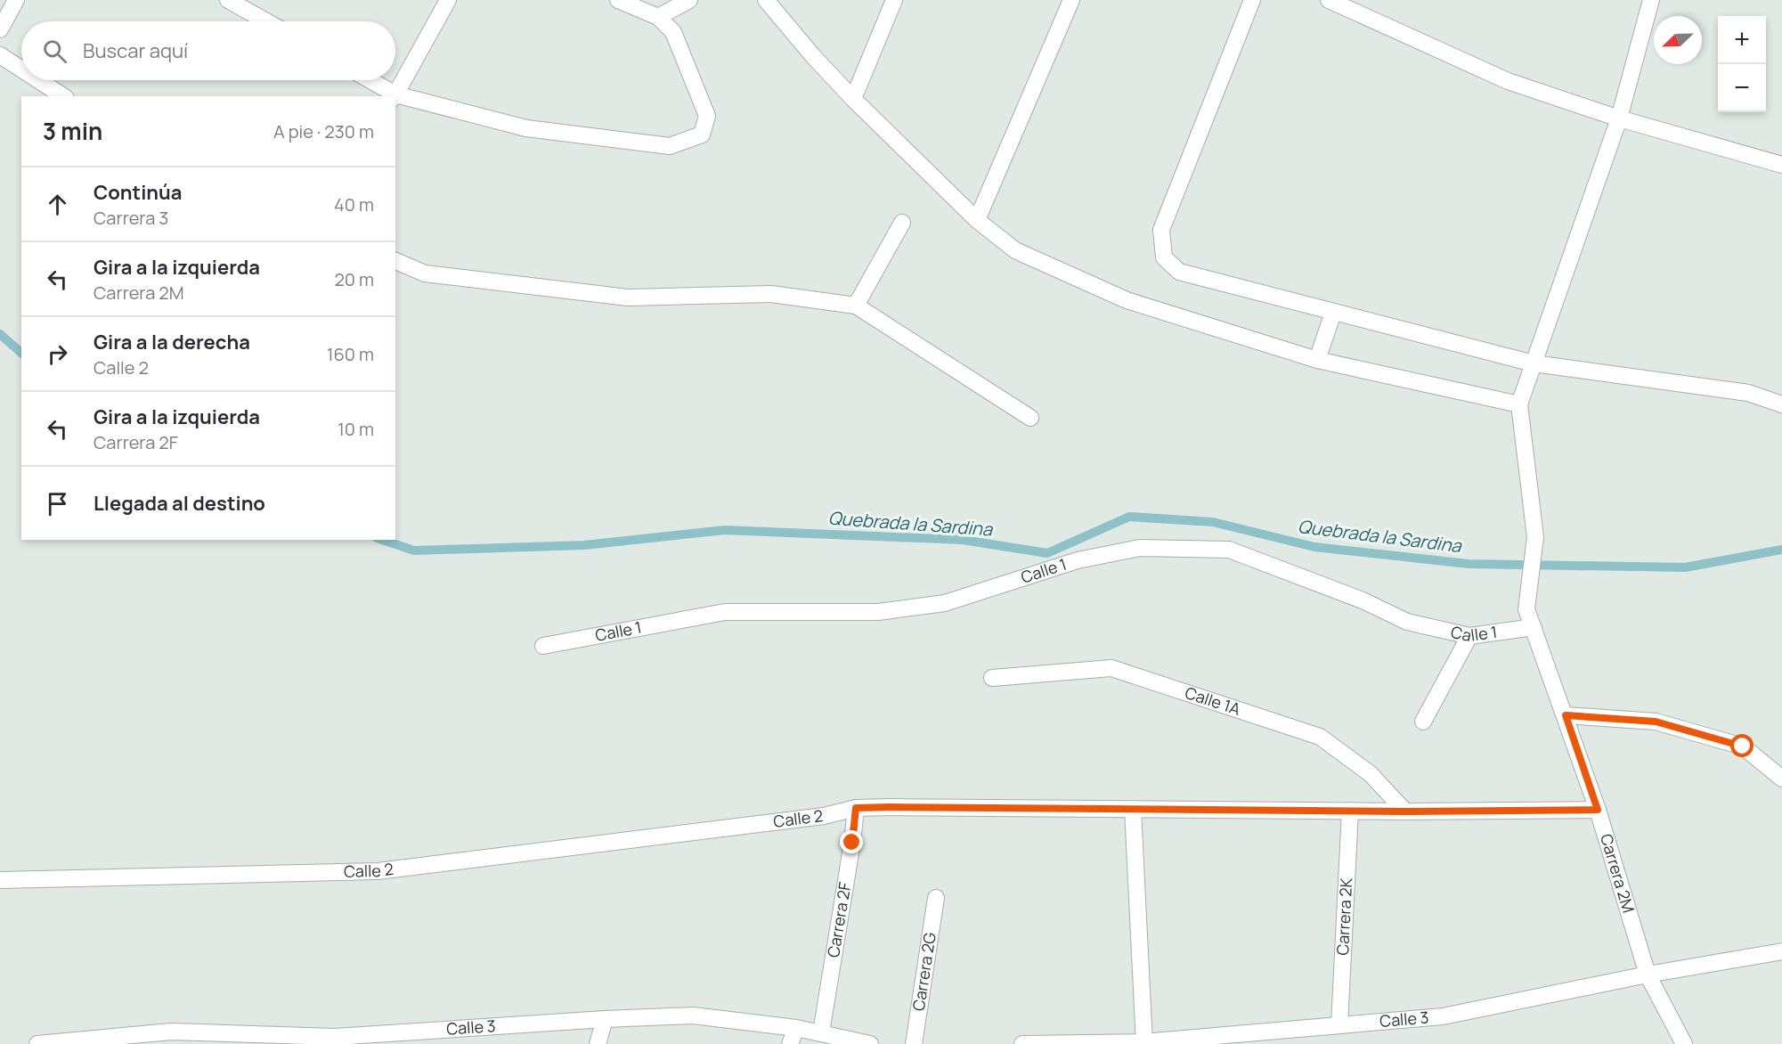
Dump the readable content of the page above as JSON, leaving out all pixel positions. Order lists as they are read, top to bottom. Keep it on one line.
{"streets":{"street":["Calle 1","Calle 1A","Calle 2","Carrera 2M","Carrera 2K","Carrera 2F","Carrera 2G","Calle 3"]},"crossings":[["Calle 1","Carrera 2M"],["Calle 1A","Calle 2"],["Calle 2","Carrera 2M"],["Calle 2","Carrera 2K"],["Calle 2","Carrera 2F"],["Carrera 2M","Calle 3"],["Carrera 2K","Calle 3"],["Carrera 2F","Calle 3"]],"water":["Quebrada la Sardina"],"north":"bottom left","page":{"map_buttons":["+","−"],"search":"Buscar aquí","heading":["3 min","A pie · 230 m"],"list":[["Continúa","Carrera 3","40 m"],["Gira a la izquierda","Carrera 2M","20 m"],["Gira a la derecha","Calle 2","160 m"],["Gira a la izquierda","Carrera 2F","10 m"],"Llegada al destino"]}}
